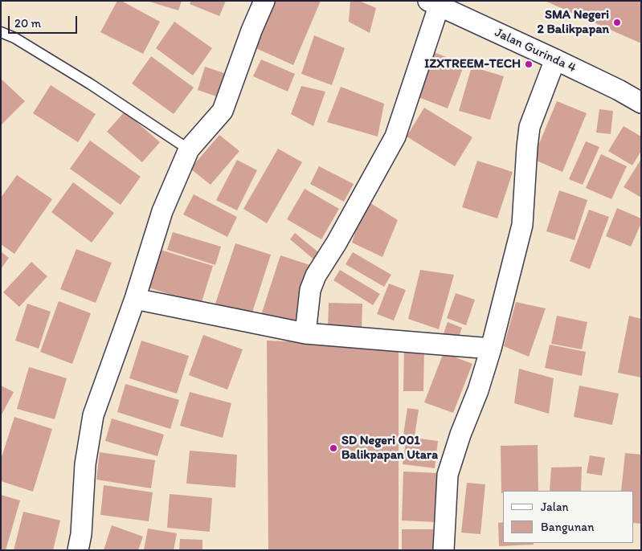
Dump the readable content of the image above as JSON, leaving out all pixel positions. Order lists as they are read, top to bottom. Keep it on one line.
{"streets":{"street":["Jalan Gurinda 4"]},"places":["SMA Negeri 2 Balikpapan","IZXTREEM-TECH","SD Negeri 001 Balikpapan Utara"],"legend":["Jalan","Bangunan"],"scale_bar":"20 m"}
